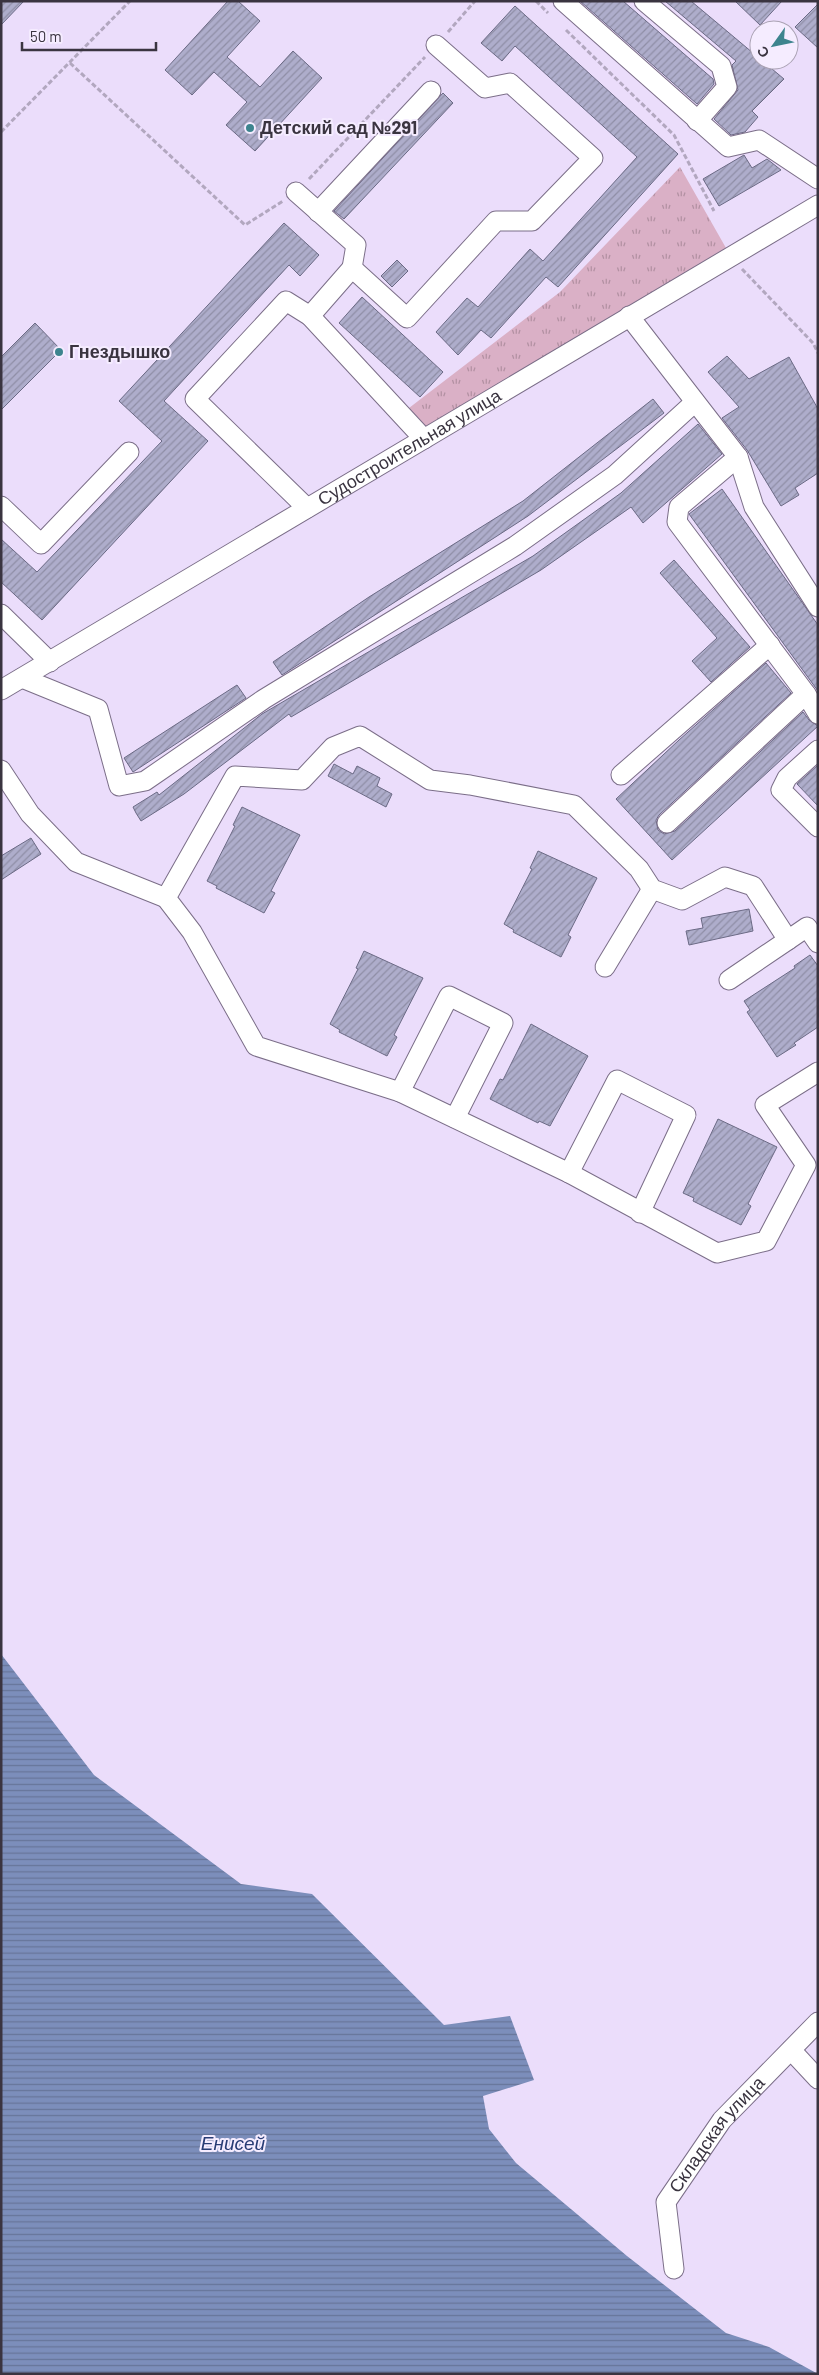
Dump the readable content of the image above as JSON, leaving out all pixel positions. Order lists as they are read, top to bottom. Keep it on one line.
{"streets":{"street":["Судостроительная улица","Складская улица"]},"water":["Енисей"],"places":["Детский сад №291","Гнездышко"],"scale_bar":"50 m","north":"bottom left"}
